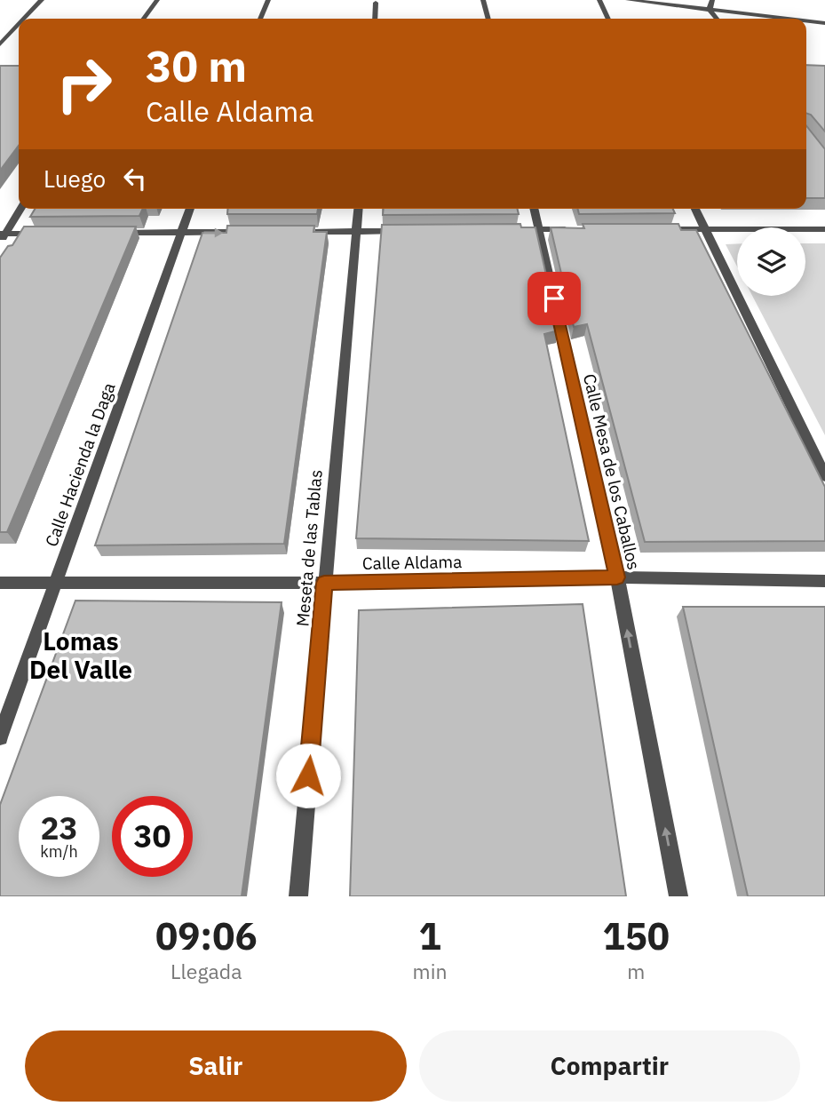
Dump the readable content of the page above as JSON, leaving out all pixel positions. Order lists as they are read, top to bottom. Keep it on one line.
{"streets":{"street":["Calle Hacienda la Daga","Calle Mesa de los Caballos","Meseta de las Tablas","Calle Aldama"]},"crossings":[["Calle Hacienda la Daga","Calle Aldama"],["Calle Mesa de los Caballos","Calle Aldama"],["Meseta de las Tablas","Calle Aldama"]],"one_way":["Calle Mesa de los Caballos"],"districts":["Lomas Del Valle"],"page":{"turn":["30 m","Calle Aldama"],"then":"Luego","speed":"23 km/h","limit":"30","eta":["09:06","Llegada","1","min","150","m"],"buttons":["Salir","Compartir"]}}
